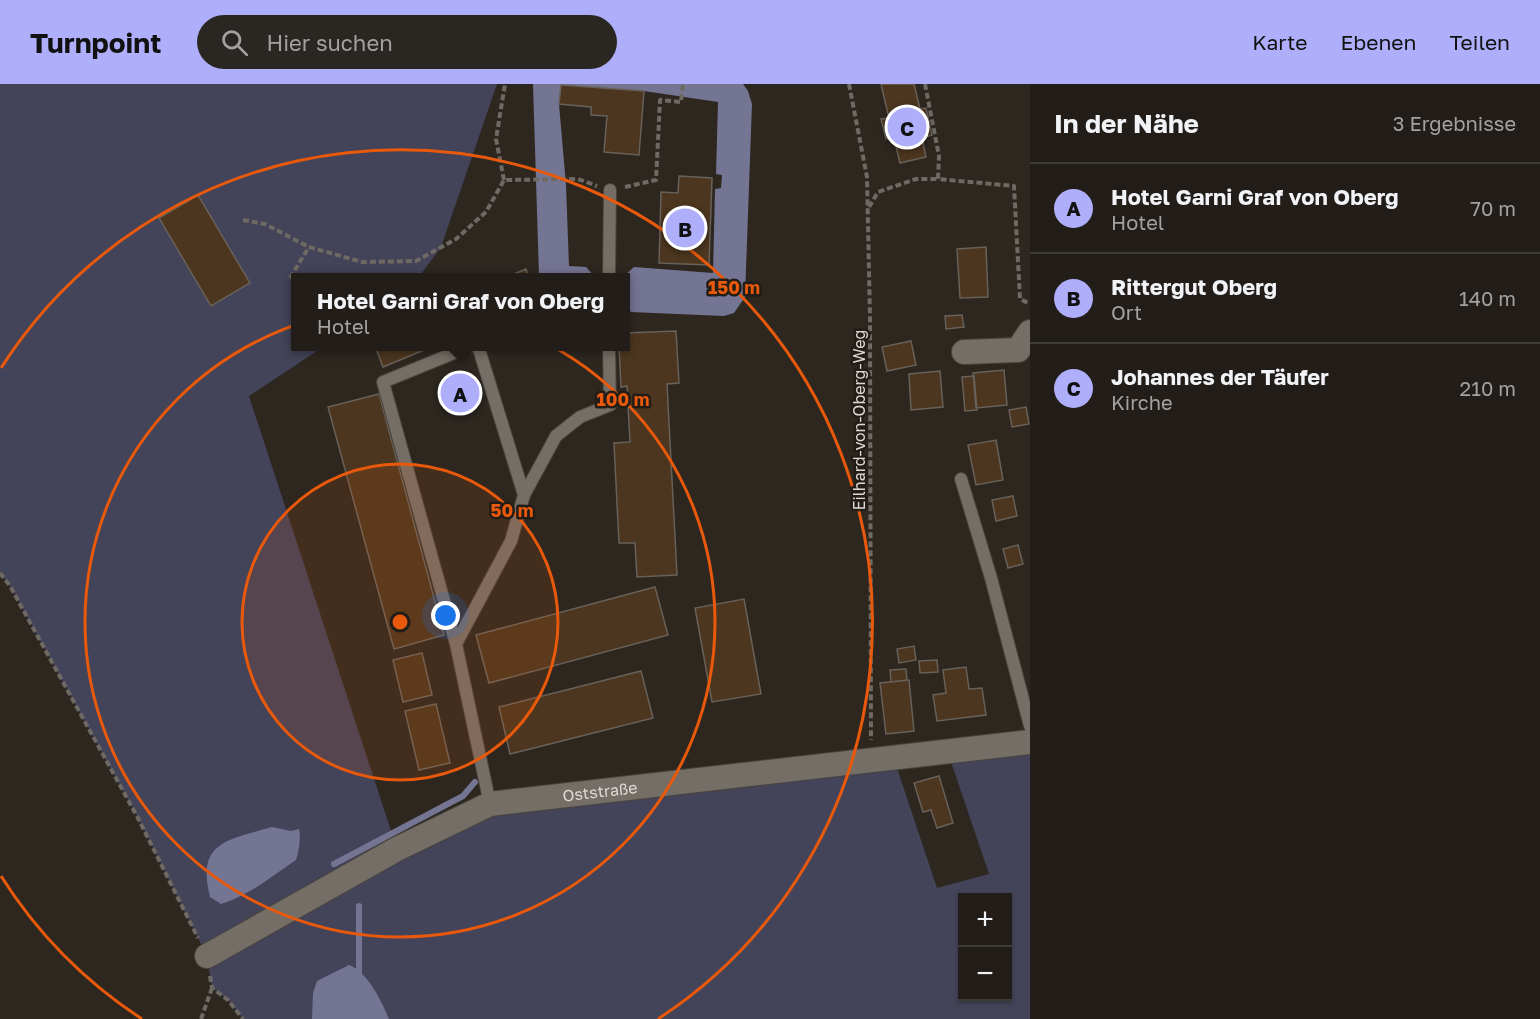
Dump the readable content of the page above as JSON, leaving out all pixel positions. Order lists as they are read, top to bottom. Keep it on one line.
{"streets":{"street":["Oststraße"],"path":["Eilhard-von-Oberg-Weg"]},"crossings":[["Eilhard-von-Oberg-Weg","Oststraße"]],"page":{"header":"Turnpoint","search":"Hier suchen","nav":["Karte","Ebenen","Teilen"],"heading":["In der Nähe","3 Ergebnisse"],"pins":["C","B","A"],"list":[{"mark":"A","name":"Hotel Garni Graf von Oberg","note":"Hotel","value":"70 m"},{"mark":"B","name":"Rittergut Oberg","note":"Ort","value":"140 m"},{"mark":"C","name":"Johannes der Täufer","note":"Kirche","value":"210 m"}],"popup":["Hotel Garni Graf von Oberg","Hotel"],"map_buttons":["+","−"]},"rings":["150 m","100 m","50 m"]}
